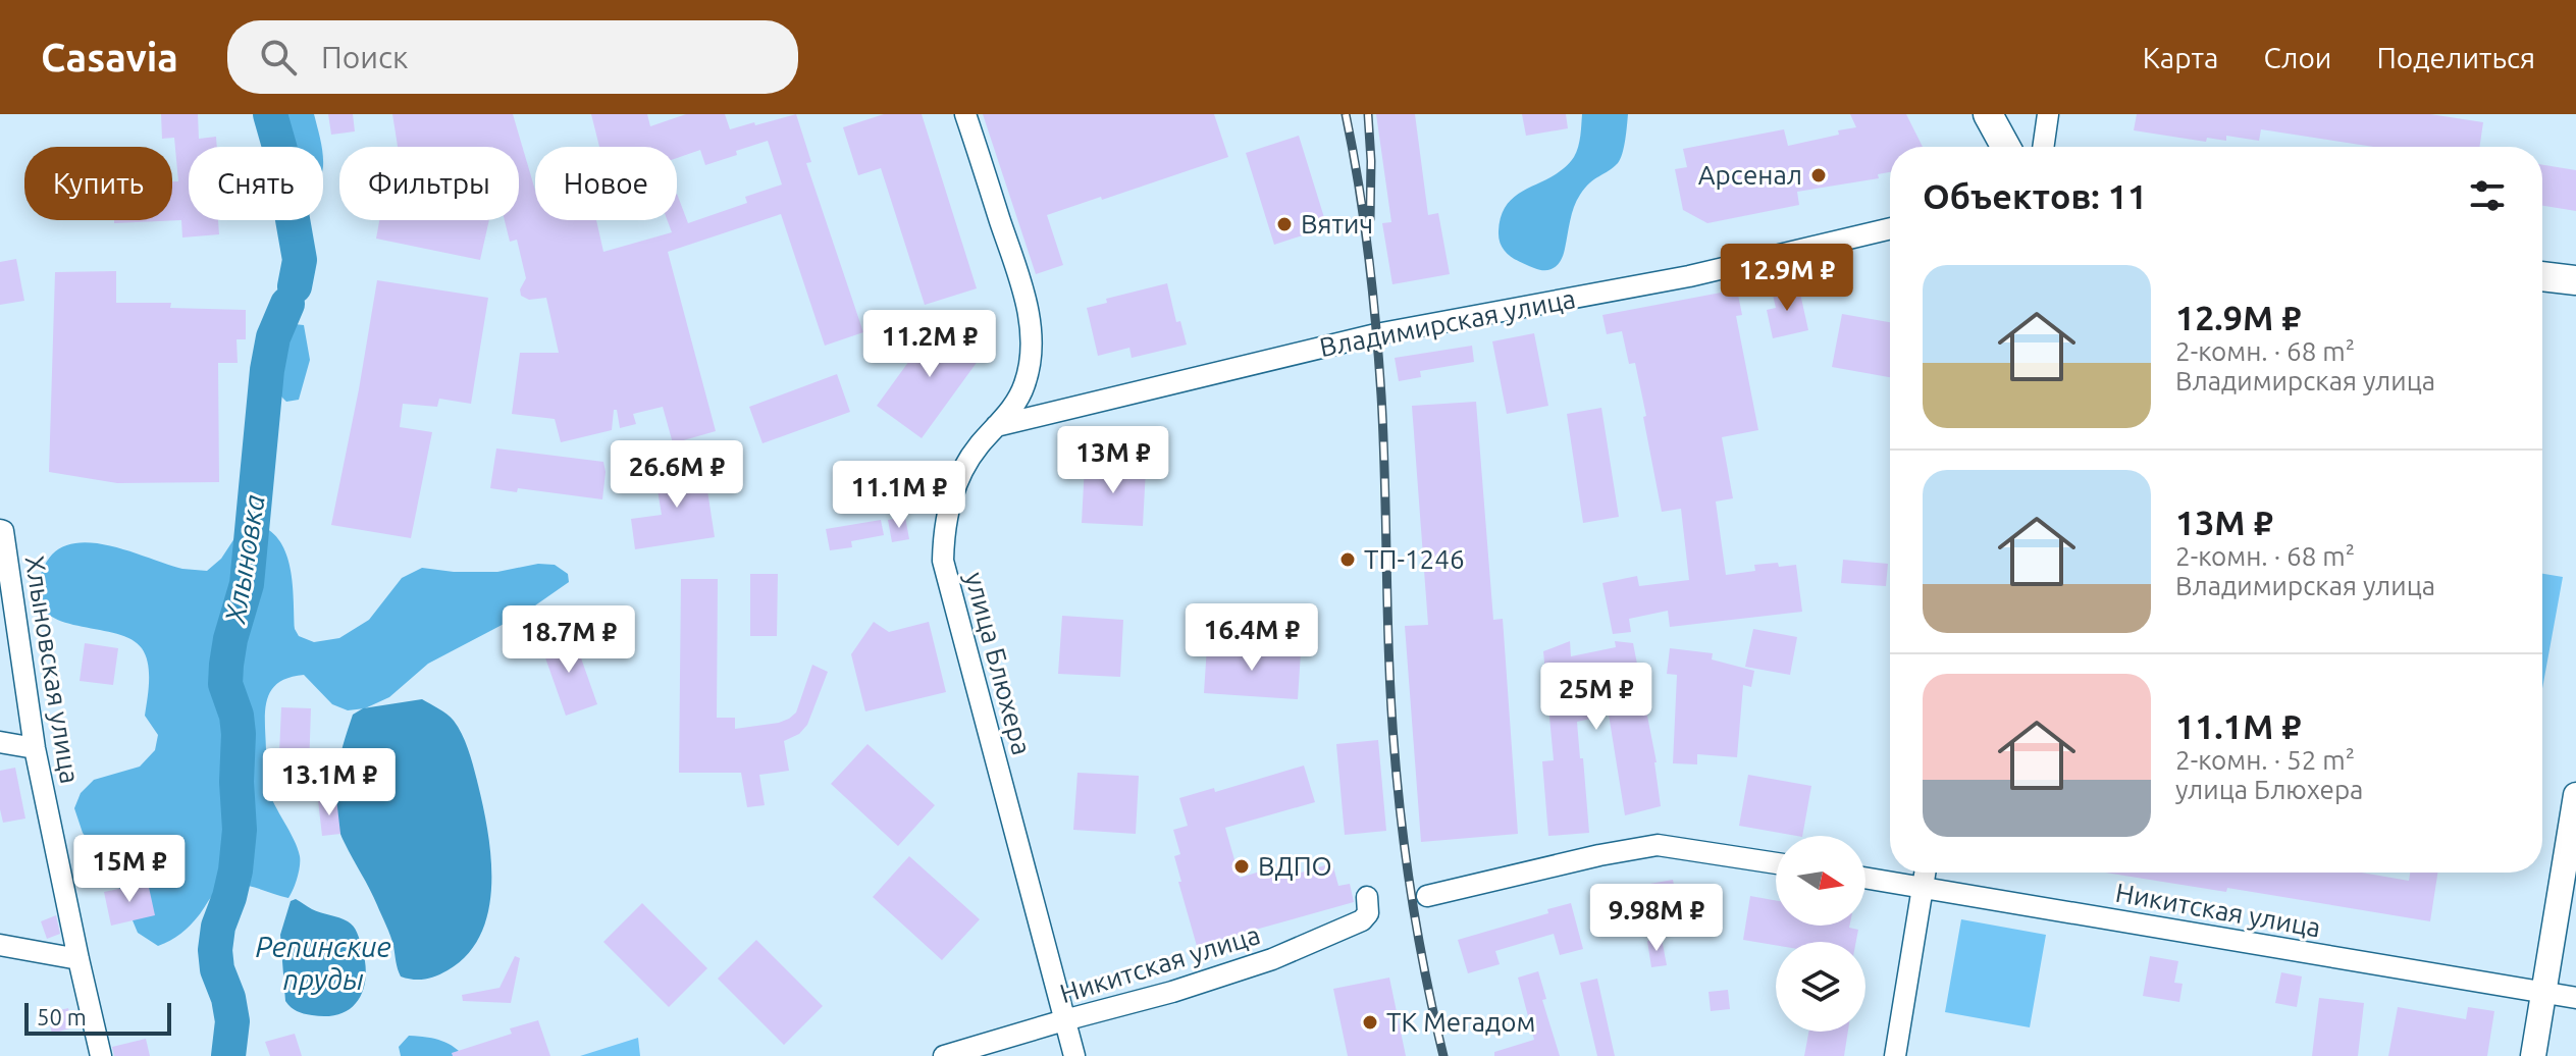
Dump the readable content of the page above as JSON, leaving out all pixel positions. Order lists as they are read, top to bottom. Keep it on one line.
{"streets":{"street":["Владимирская улица","улица Блюхера","Хлыновская улица","Никитская улица"]},"crossings":[["Владимирская улица","улица Блюхера"],["улица Блюхера","Никитская улица"]],"water":["Хлыновка","Репинские пруды"],"places":["Арсенал","Вятич","ТП-1246","ВДПО","ТК Мегадом"],"scale_bar":"50 m","north":"right","page":{"header":"Casavia","search":"Поиск","nav":["Карта","Слои","Поделиться"],"chip":["Купить","Снять","Фильтры","Новое"],"heading":"Объектов: 11","price":["12.9M ₽","11.2M ₽","13M ₽","26.6M ₽","11.1M ₽","16.4M ₽","18.7M ₽","25M ₽","13.1M ₽","15M ₽","9.98M ₽"],"list":[{"name":"12.9M ₽","note":"2-комн. · 68 m² · Владимирская улица"},{"name":"13M ₽","note":"2-комн. · 68 m² · Владимирская улица"},{"name":"11.1M ₽","note":"2-комн. · 52 m² · улица Блюхера"}],"scale":"50 m"}}
